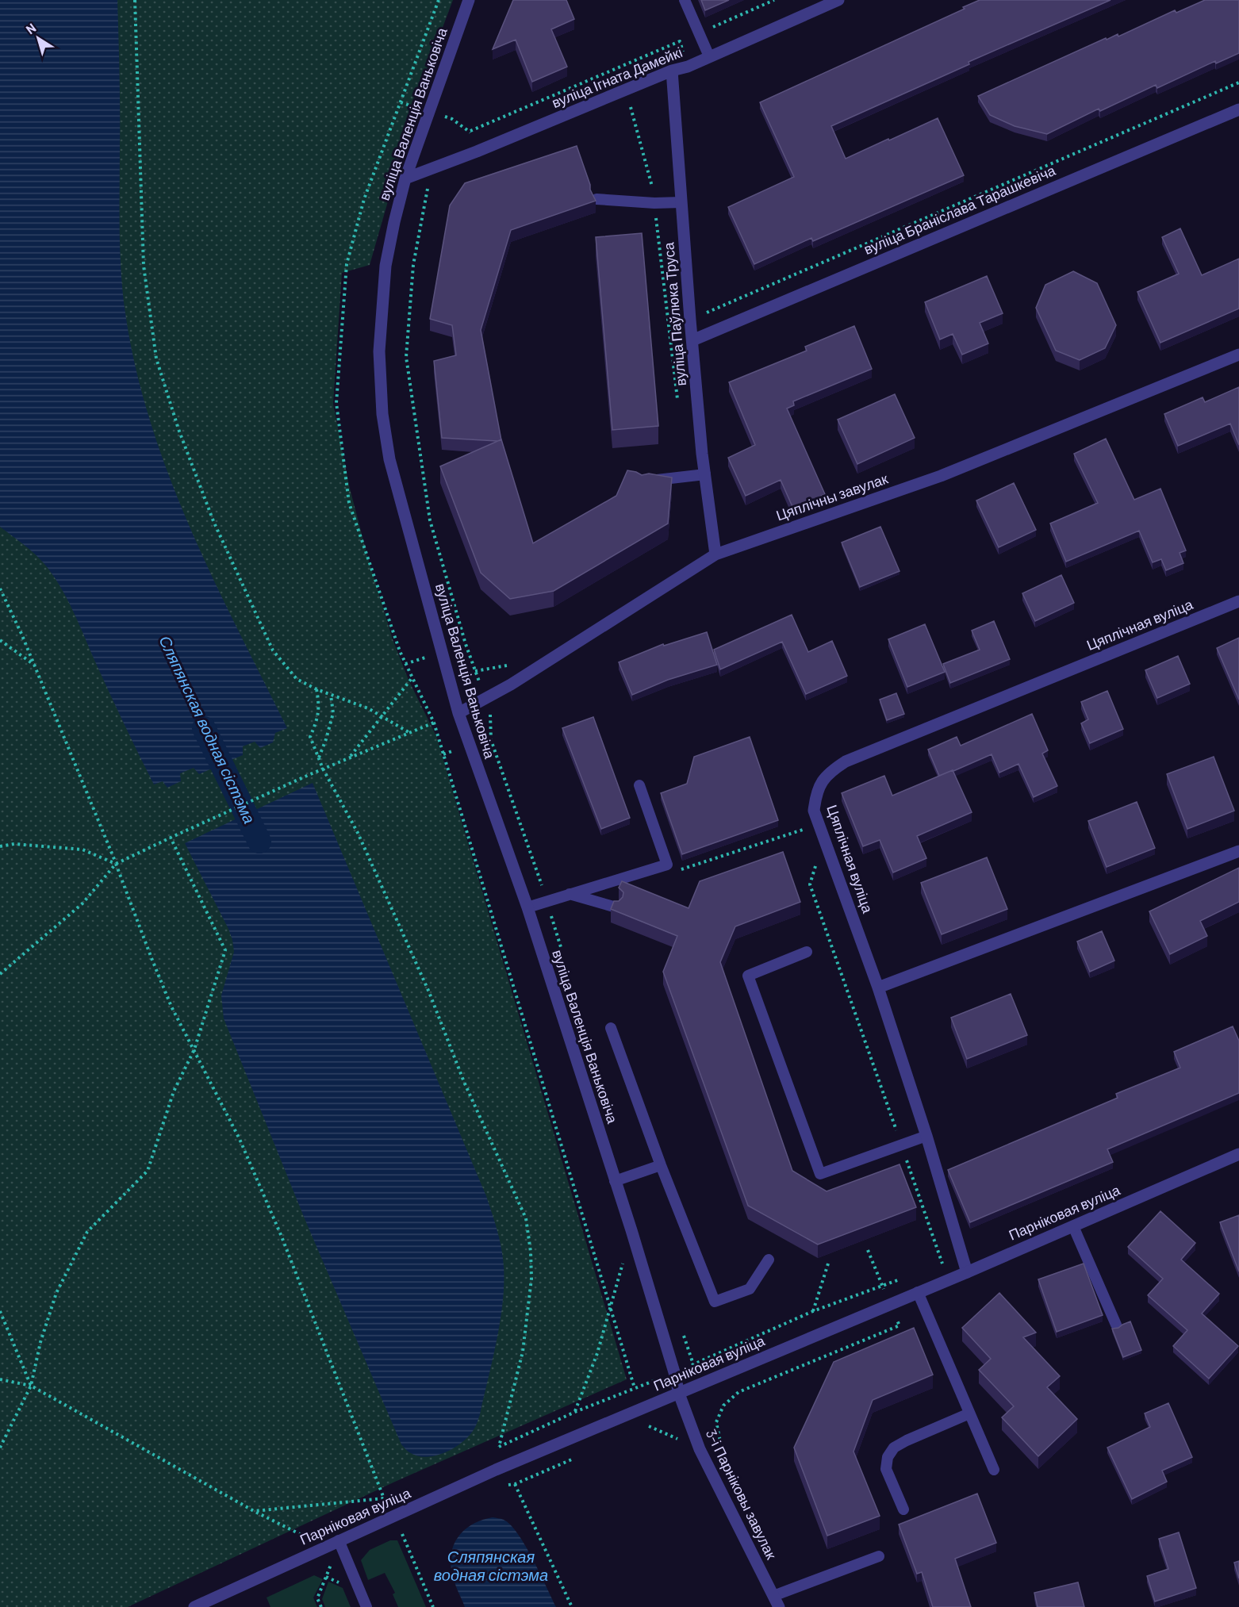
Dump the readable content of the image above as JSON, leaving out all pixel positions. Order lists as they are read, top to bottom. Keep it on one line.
{"streets":{"street":["вуліца Ігната Дамейкі","вуліца Валенція Ваньковіча","вуліца Браніслава Тарашкевіча","вуліца Паўлюка Труса","Цяплічны завулак","Цяплічная вуліца","Парніковая вуліца","3-і Парніковы завулак"]},"crossings":[["вуліца Ігната Дамейкі","вуліца Валенція Ваньковіча"],["вуліца Ігната Дамейкі","вуліца Паўлюка Труса"],["вуліца Валенція Ваньковіча","Цяплічны завулак"],["вуліца Валенція Ваньковіча","Парніковая вуліца"],["вуліца Валенція Ваньковіча","3-і Парніковы завулак"],["вуліца Браніслава Тарашкевіча","вуліца Паўлюка Труса"],["вуліца Паўлюка Труса","Цяплічны завулак"],["Цяплічная вуліца","Парніковая вуліца"],["Парніковая вуліца","3-і Парніковы завулак"]],"water":["Сляпянская водная сістэма"],"north":"top left"}
